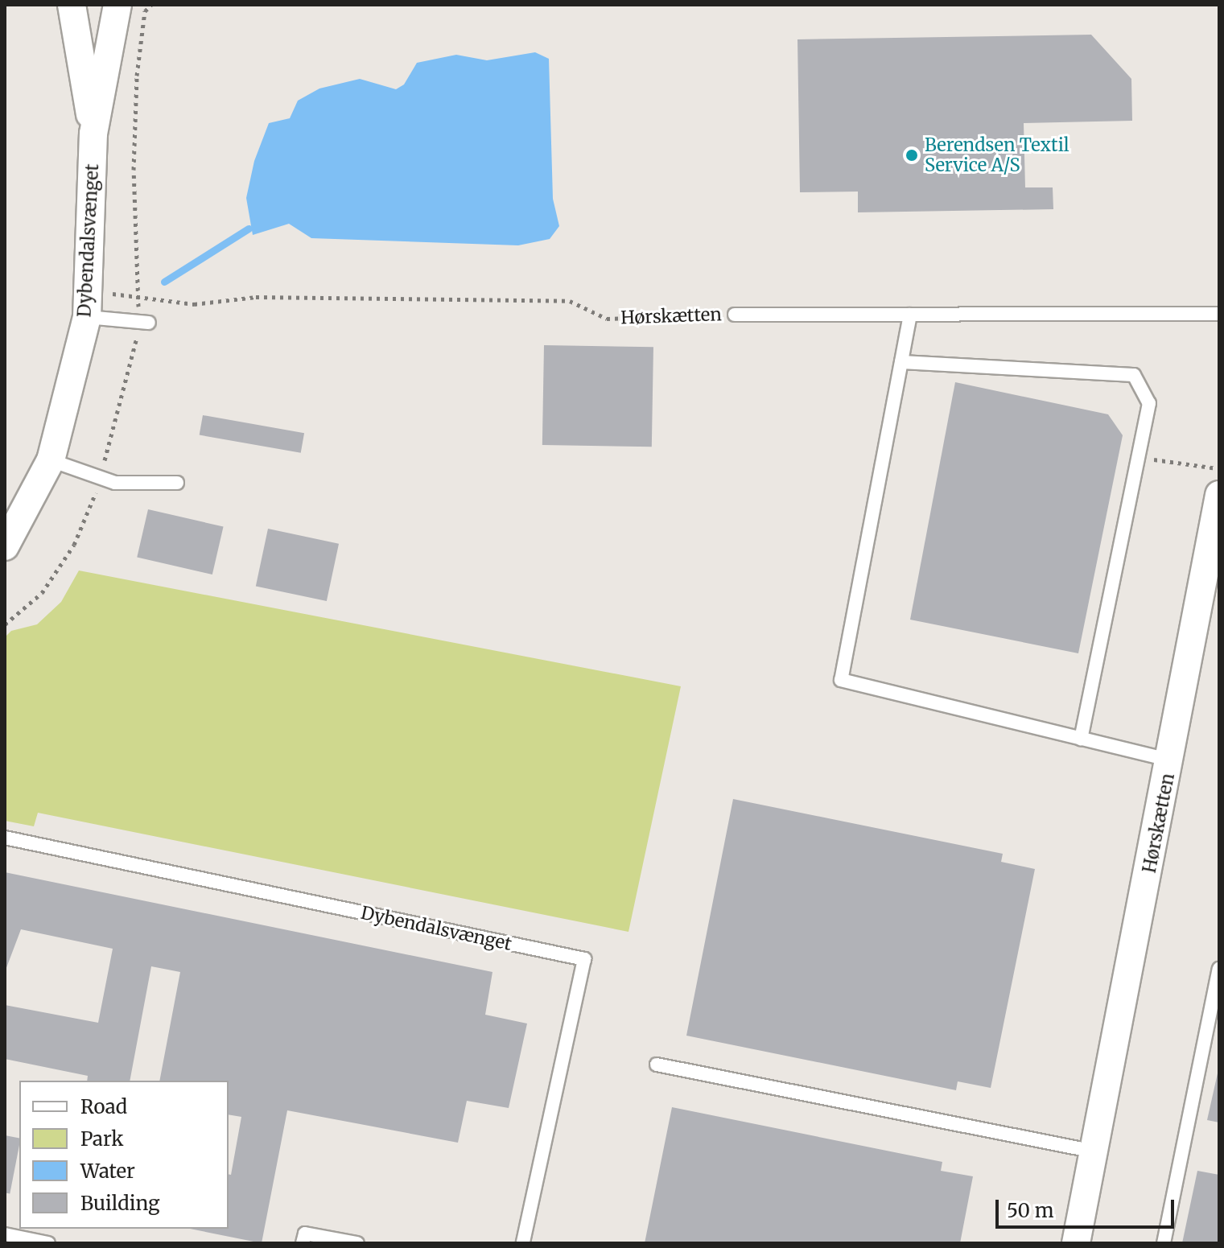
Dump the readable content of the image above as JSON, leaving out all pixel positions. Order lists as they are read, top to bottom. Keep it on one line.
{"streets":{"street":["Dybendalsvænget","Hørskætten"]},"crossings":[["Dybendalsvænget","Hørskætten"]],"places":["Berendsen Textil Service A/S"],"legend":["Road","Park","Water","Building"],"scale_bar":"50 m"}
